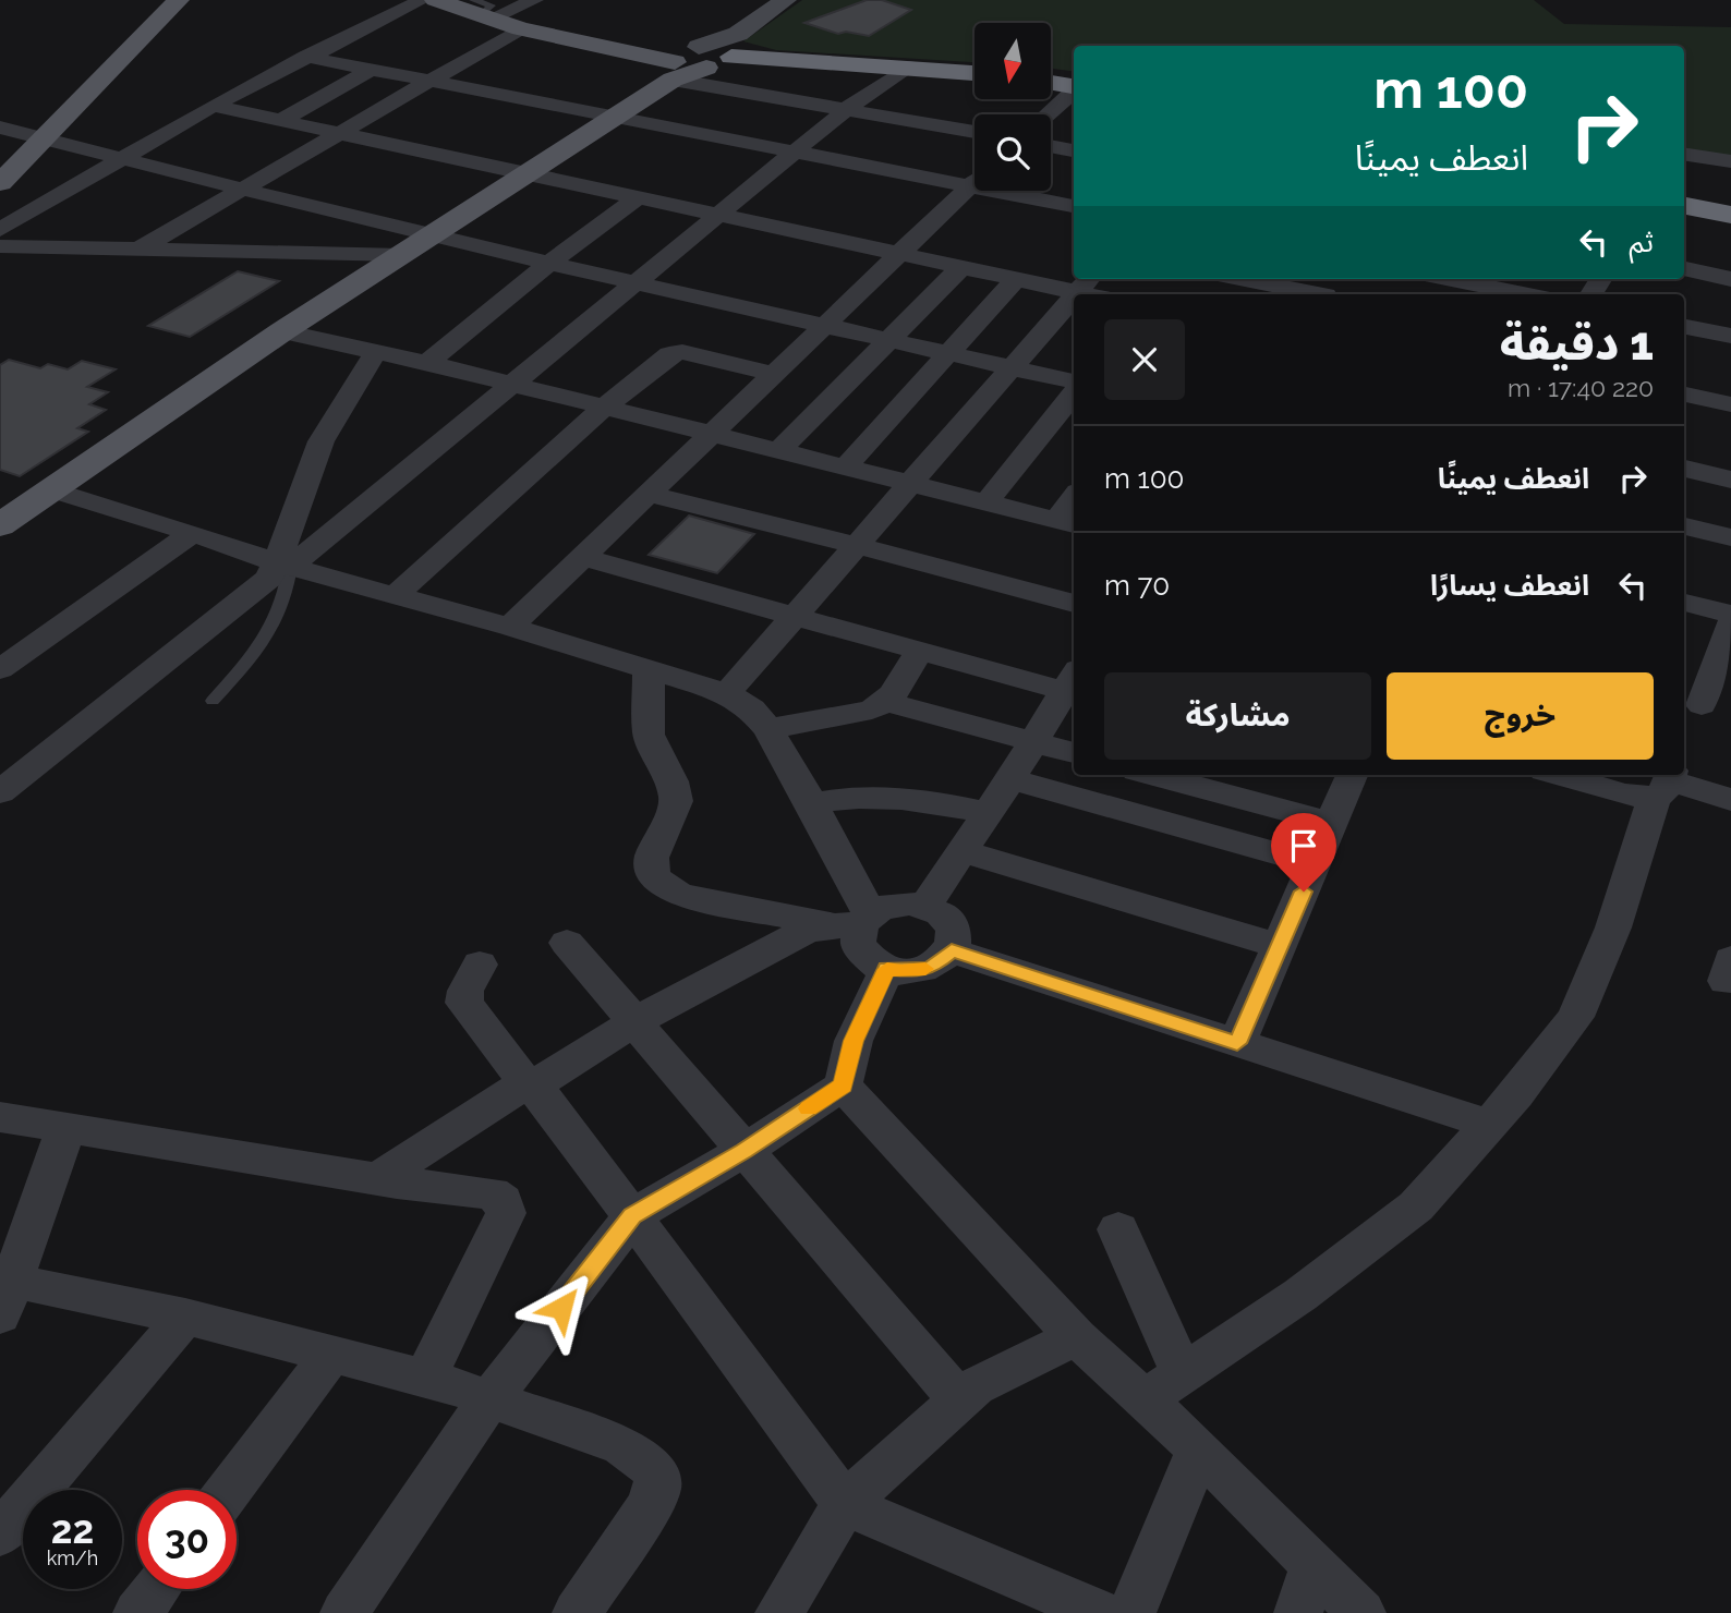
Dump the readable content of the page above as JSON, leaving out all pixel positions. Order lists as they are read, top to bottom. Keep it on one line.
{"north":"bottom","page":{"turn":["100 m","انعطف يمينًا"],"then":"ثم","heading":["1 دقيقة","220 m · 17:40"],"list":[{"name":"انعطف يمينًا","value":"100 m"},{"name":"انعطف يسارًا","value":"70 m"}],"buttons":["خروج","مشاركة"],"speed":"22 km/h","limit":"30"}}
